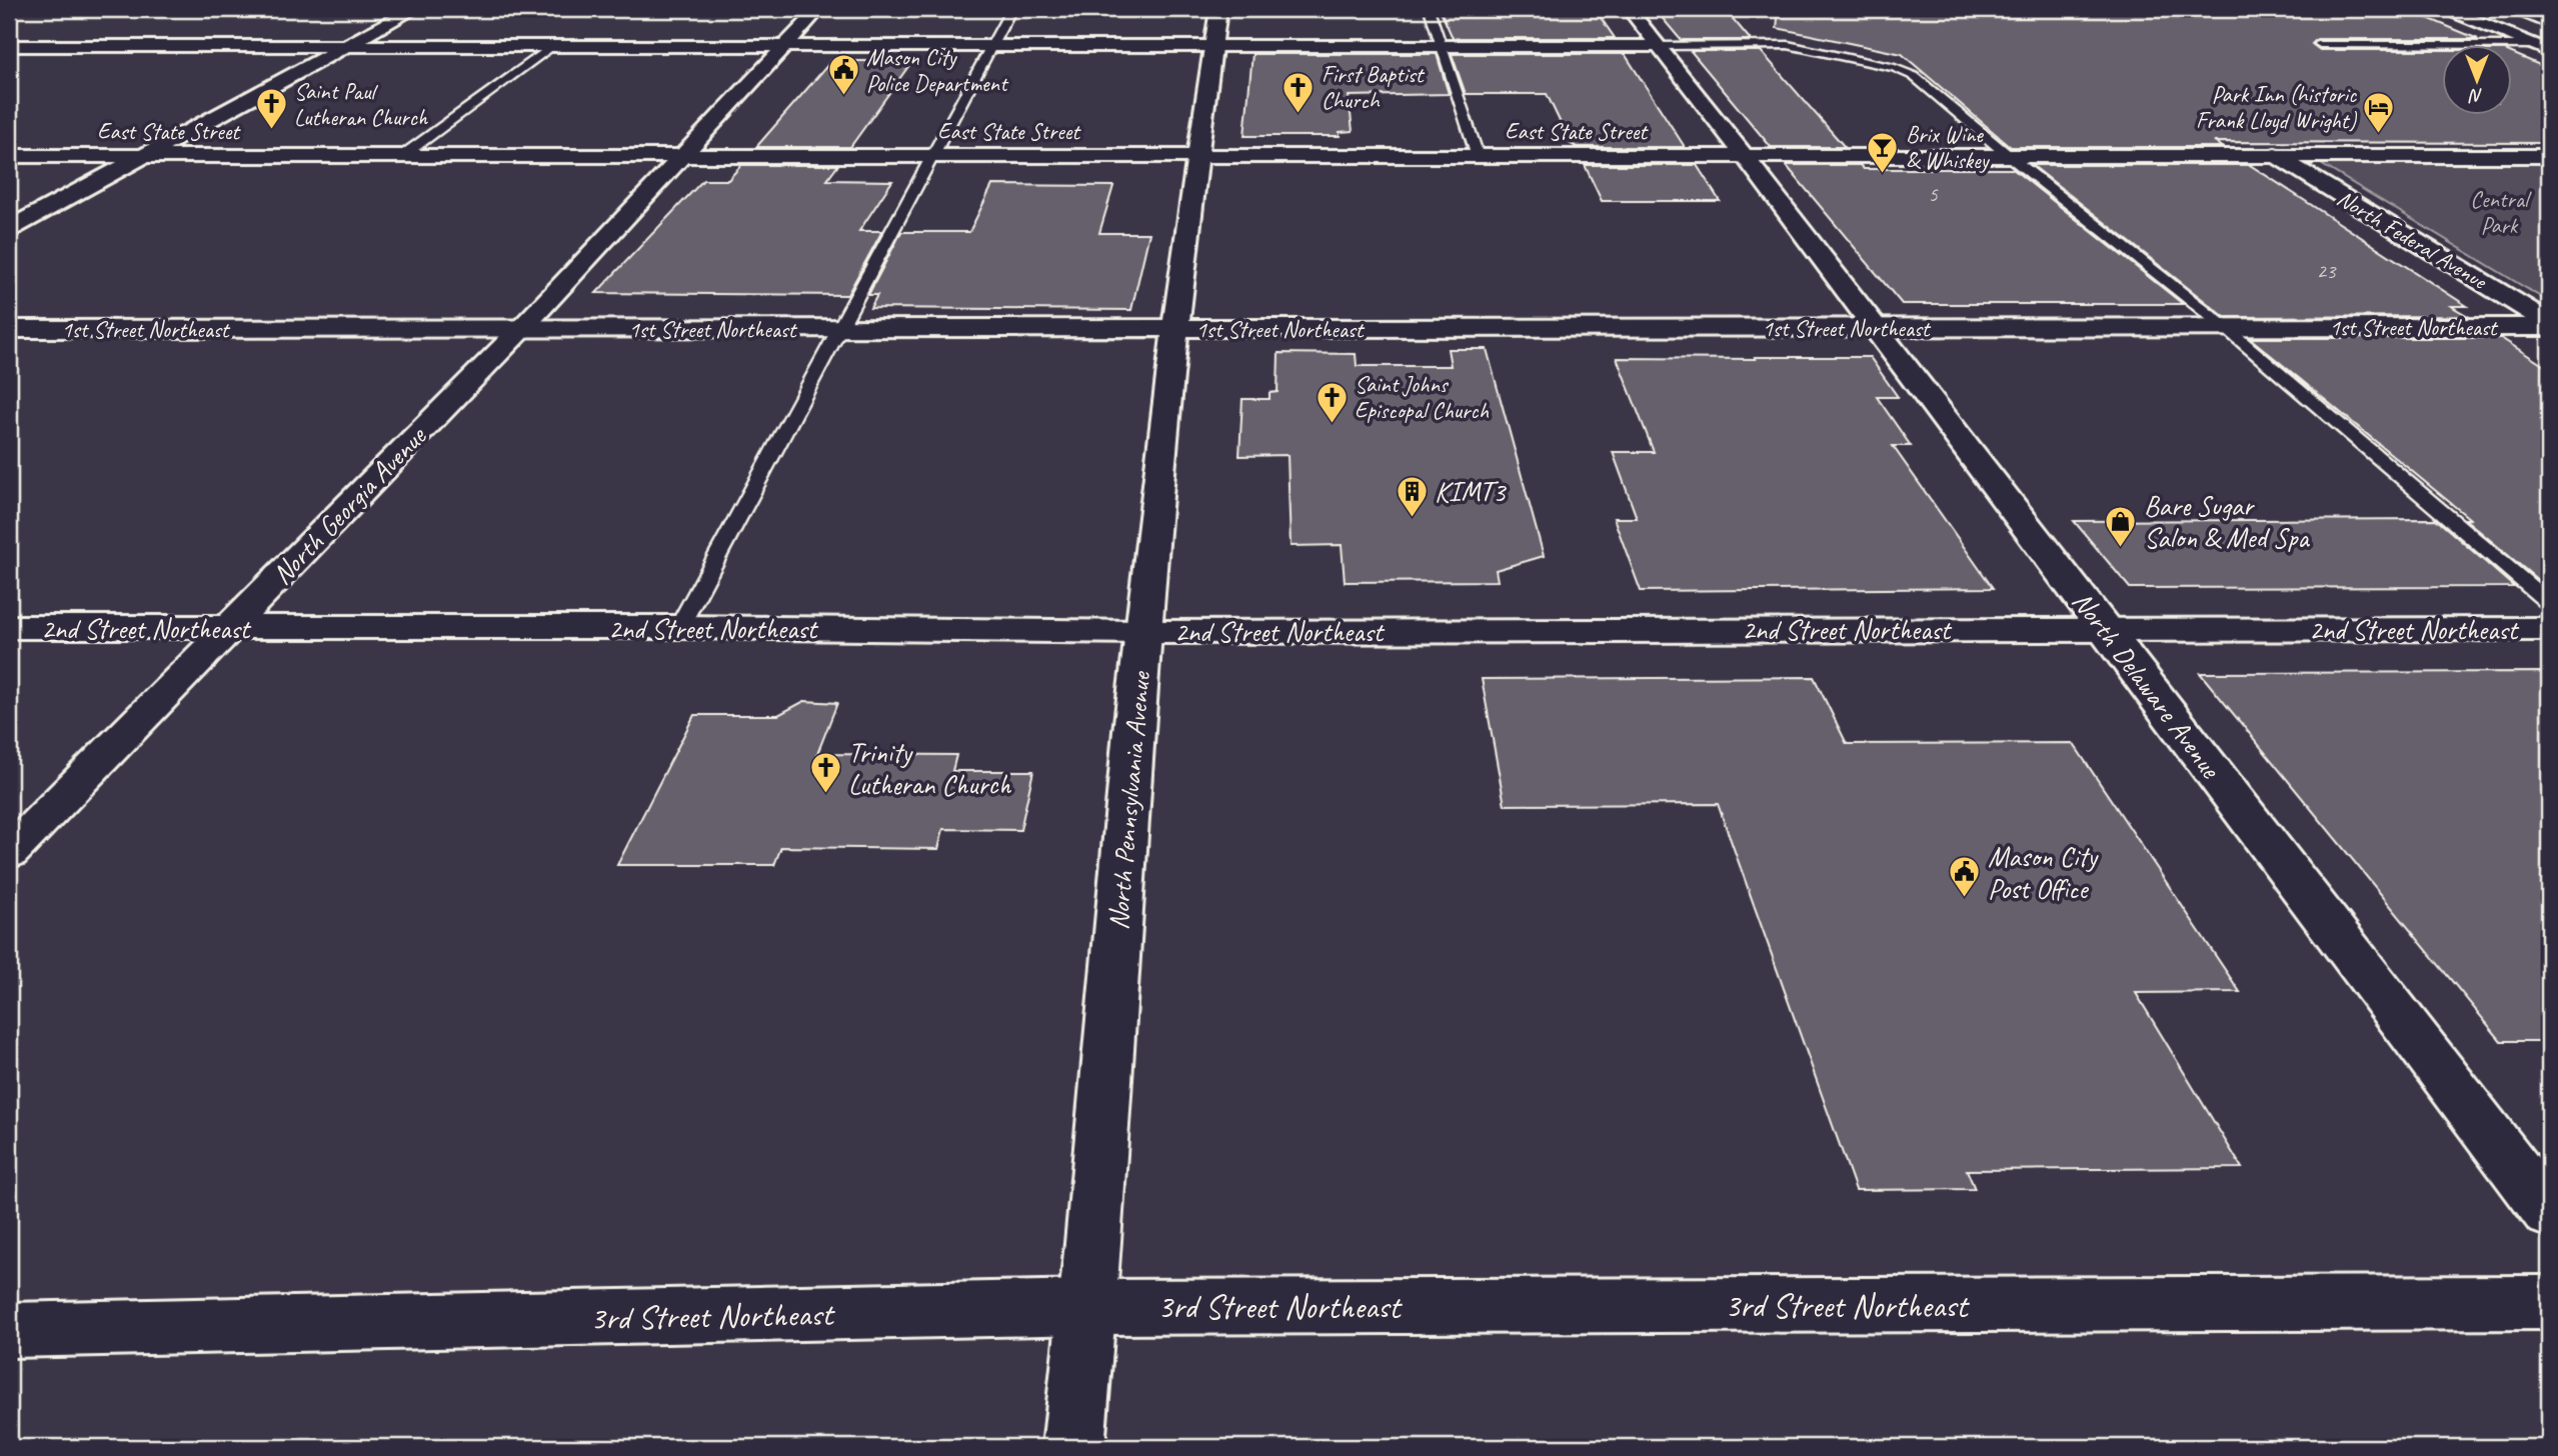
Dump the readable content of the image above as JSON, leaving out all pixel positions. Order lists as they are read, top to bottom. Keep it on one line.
{"streets":{"main road":["East State Street","North Federal Avenue","1st Street Northeast","North Georgia Avenue","2nd Street Northeast","North Delaware Avenue","North Pennsylvania Avenue","3rd Street Northeast"]},"crossings":[["East State Street","North Federal Avenue"],["East State Street","North Georgia Avenue"],["East State Street","North Delaware Avenue"],["East State Street","North Pennsylvania Avenue"],["North Federal Avenue","1st Street Northeast"],["1st Street Northeast","North Georgia Avenue"],["1st Street Northeast","North Delaware Avenue"],["1st Street Northeast","North Pennsylvania Avenue"],["North Georgia Avenue","2nd Street Northeast"],["2nd Street Northeast","North Delaware Avenue"],["2nd Street Northeast","North Pennsylvania Avenue"],["North Pennsylvania Avenue","3rd Street Northeast"]],"parks":["Central Park"],"places":{"public building":["Mason City Police Department","Mason City Post Office"],"church":["First Baptist Church","Saint Paul Lutheran Church","Saint Johns Episcopal Church","Trinity Lutheran Church"],"hotel":["Park Inn (historic Frank Lloyd Wright)"],"bar":["Brix Wine & Whiskey"],"building":["KIMT3"],"shop":["Bare Sugar Salon & Med Spa"]},"house_numbers":["5","23"],"north":"bottom"}
